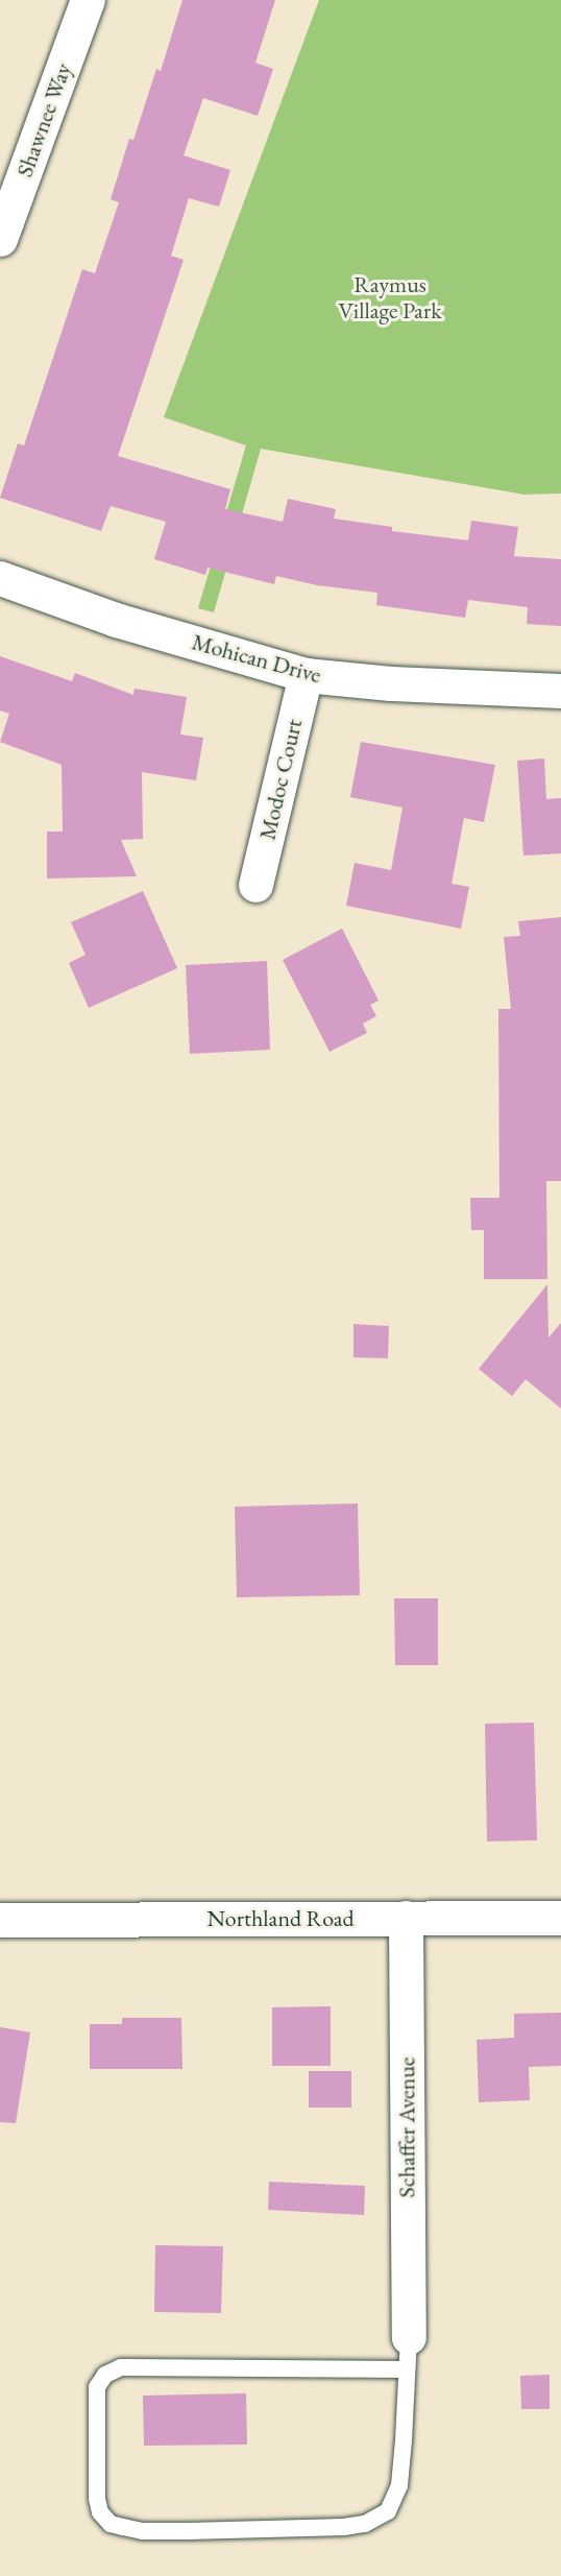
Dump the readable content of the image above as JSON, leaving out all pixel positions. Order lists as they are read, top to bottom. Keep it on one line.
{"streets":{"street":["Shawnee Way","Mohican Drive","Modoc Court","Northland Road","Schaffer Avenue"]},"crossings":[["Mohican Drive","Modoc Court"],["Northland Road","Schaffer Avenue"]],"parks":["Raymus Village Park"]}
